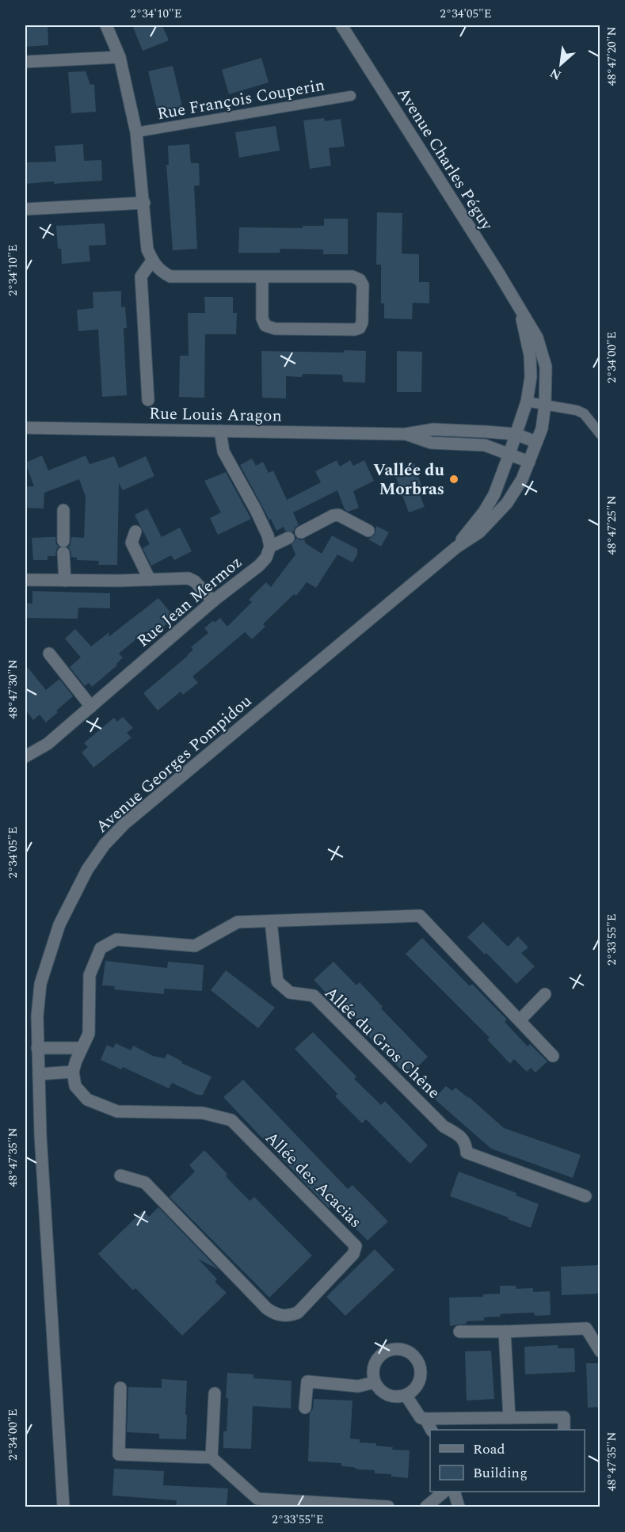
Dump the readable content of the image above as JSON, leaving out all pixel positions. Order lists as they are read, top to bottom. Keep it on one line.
{"streets":{"street":["Avenue Charles Péguy","Rue Louis Aragon","Rue Jean Mermoz","Avenue Georges Pompidou","Allée du Gros Chêne","Allée des Acacias"],"lane":["Rue François Couperin"]},"crossings":[["Avenue Charles Péguy","Rue Louis Aragon"],["Avenue Charles Péguy","Avenue Georges Pompidou"],["Rue Louis Aragon","Avenue Georges Pompidou"]],"places":["Vallée du Morbras"],"legend":["Road","Building"],"north":"bottom left","coordinates":["2°34'10\"E","2°34'05\"E","48°47'20\"N","2°34'00\"E","48°47'25\"N","48°47'30\"N","2°33'55\"E","48°47'35\"N"]}
